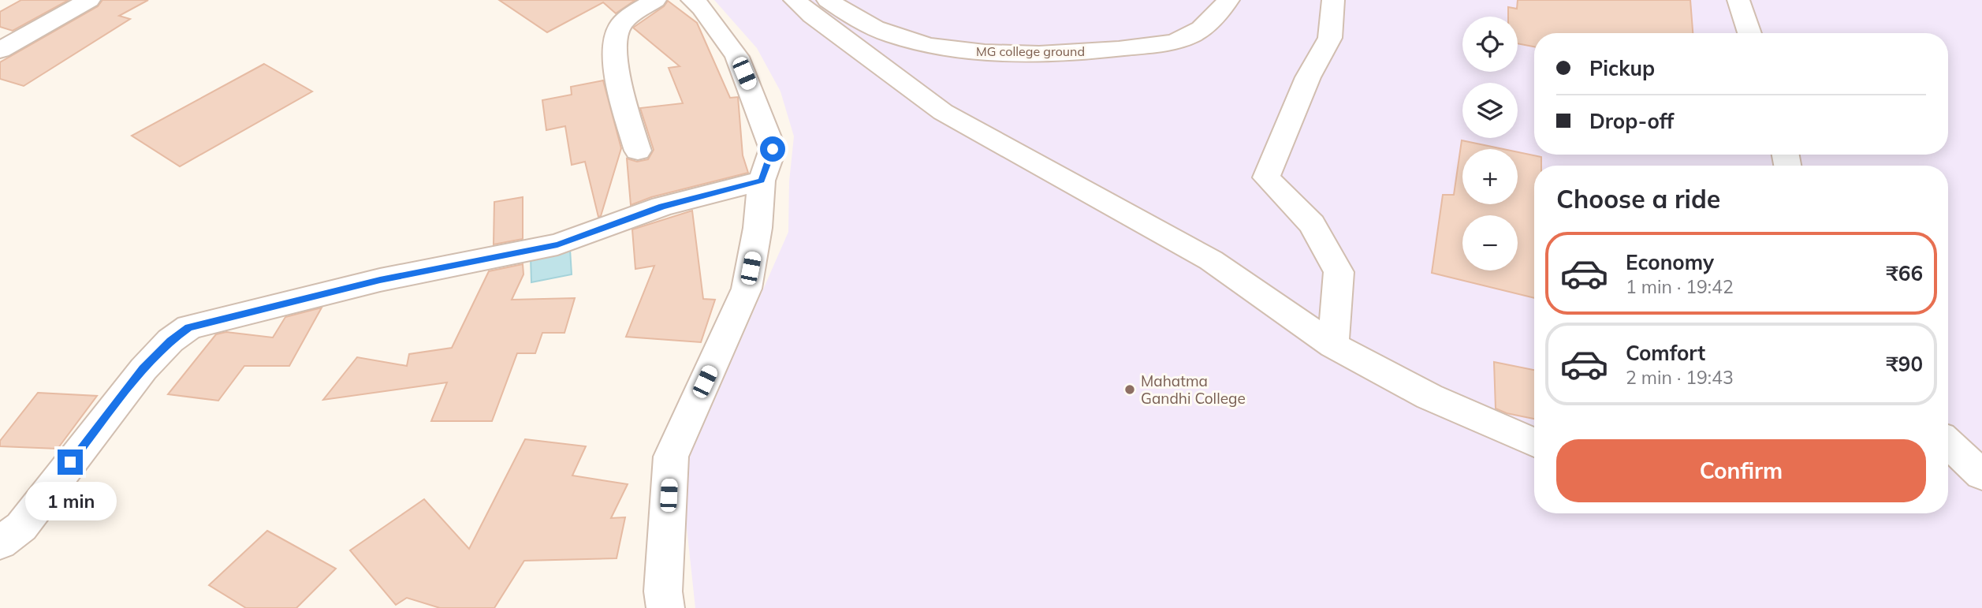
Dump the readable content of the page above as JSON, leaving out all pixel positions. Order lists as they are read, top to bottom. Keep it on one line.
{"streets":{"street":["MG college ground"]},"places":["Mahatma Gandhi College"],"page":{"map_buttons":["+","−"],"banner":["Pickup","Drop-off"],"heading":"Choose a ride","list":[{"name":"Economy","note":"1 min · 19:42","value":"₹66"},{"name":"Comfort","note":"2 min · 19:43","value":"₹90"}],"buttons":"Confirm","bubble":"1 min"}}
